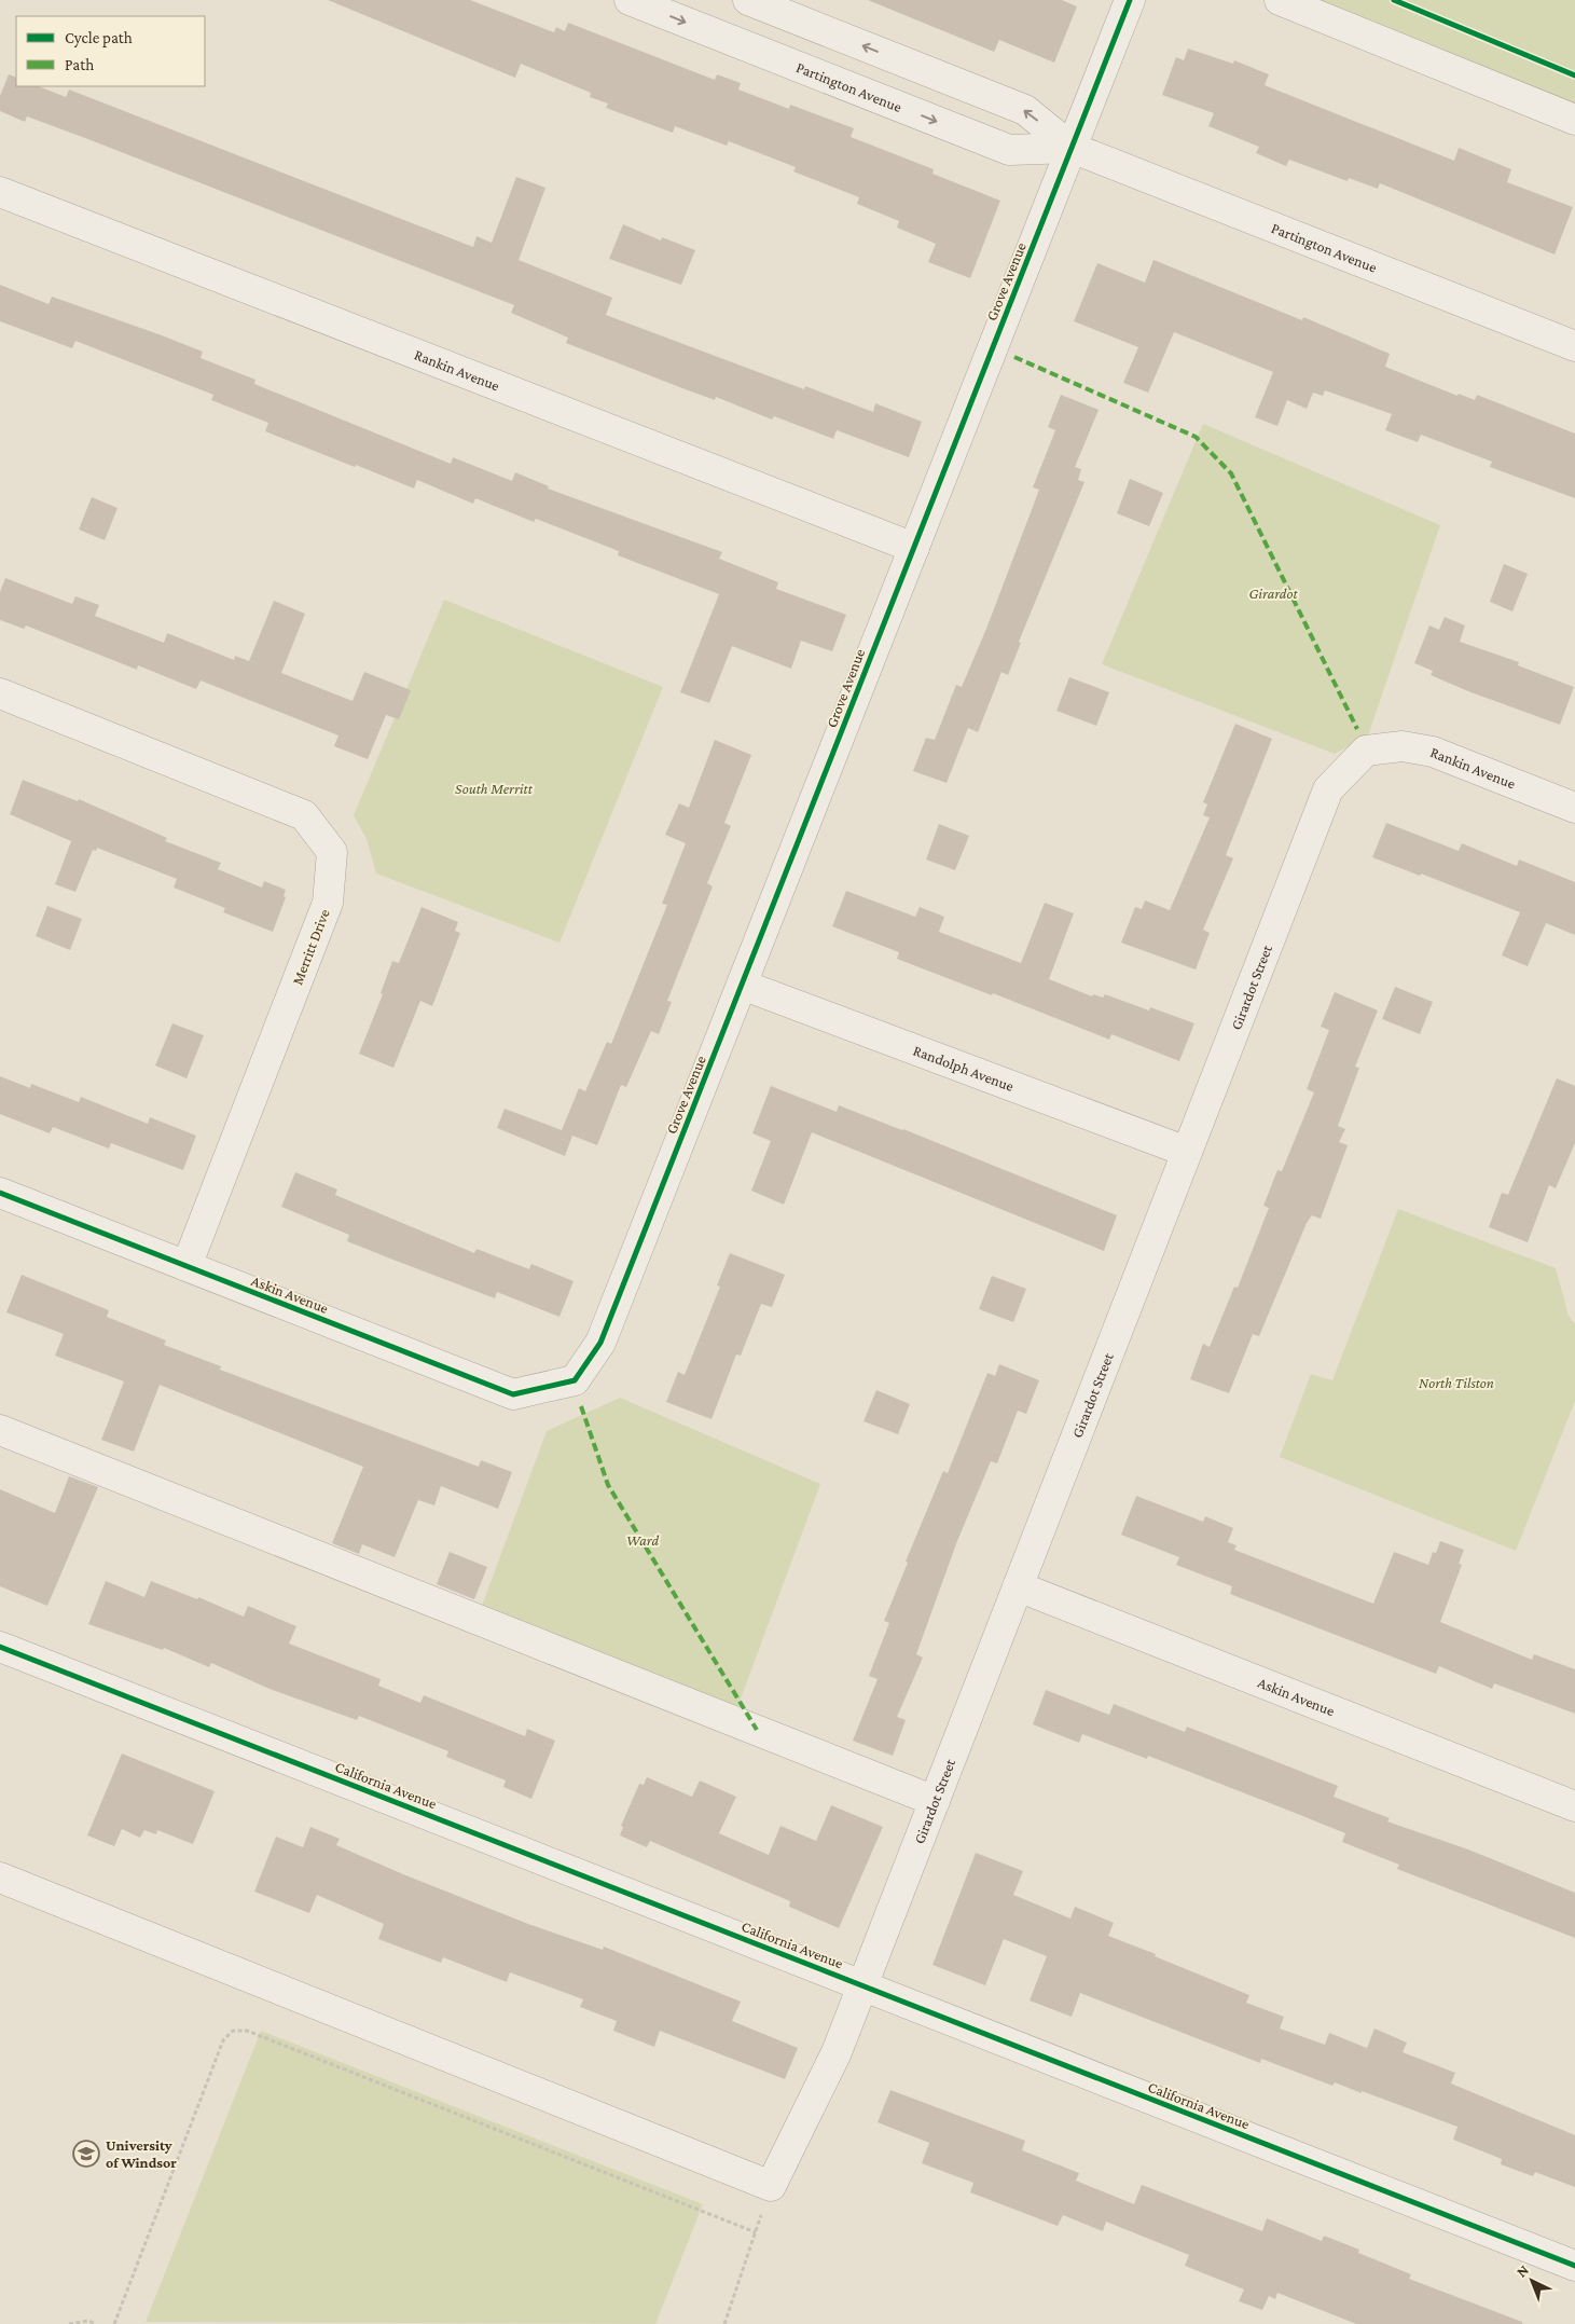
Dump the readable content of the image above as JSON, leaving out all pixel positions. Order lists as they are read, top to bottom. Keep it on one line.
{"streets":{"street":["Partington Avenue","Grove Avenue","Rankin Avenue","Merritt Drive","Girardot Street","Randolph Avenue","Askin Avenue","California Avenue"]},"crossings":[["Partington Avenue","Grove Avenue"],["Grove Avenue","Rankin Avenue"],["Grove Avenue","Randolph Avenue"],["Grove Avenue","Askin Avenue"],["Rankin Avenue","Girardot Street"],["Merritt Drive","Askin Avenue"],["Girardot Street","Randolph Avenue"],["Girardot Street","Askin Avenue"],["Girardot Street","California Avenue"]],"parks":["Girardot","South Merritt","North Tilston","Ward"],"places":{"school or university":["University of Windsor"]},"legend":["Cycle path","Path"],"north":"top left"}
